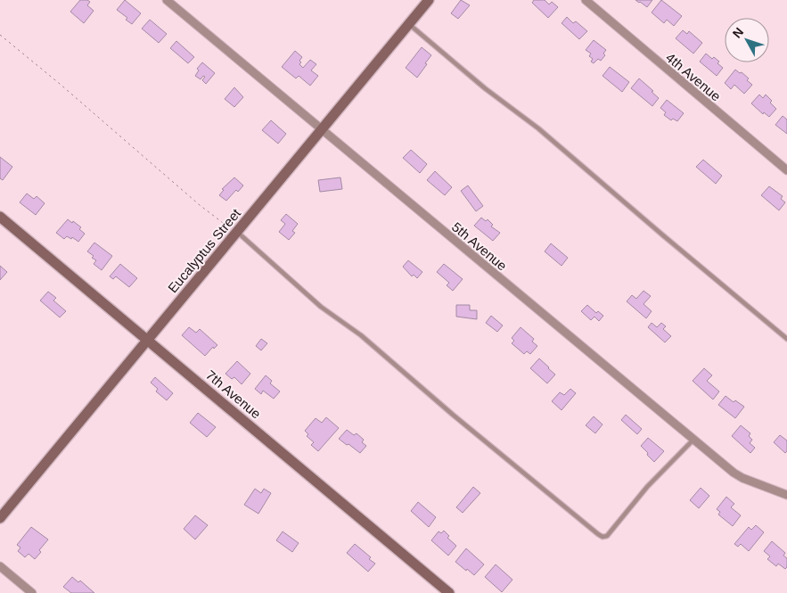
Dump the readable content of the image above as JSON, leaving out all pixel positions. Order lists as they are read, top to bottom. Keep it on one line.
{"streets":{"main road":["Eucalyptus Street","7th Avenue"],"street":["4th Avenue","5th Avenue"]},"crossings":[["5th Avenue","Eucalyptus Street"],["Eucalyptus Street","7th Avenue"]],"north":"top left"}
